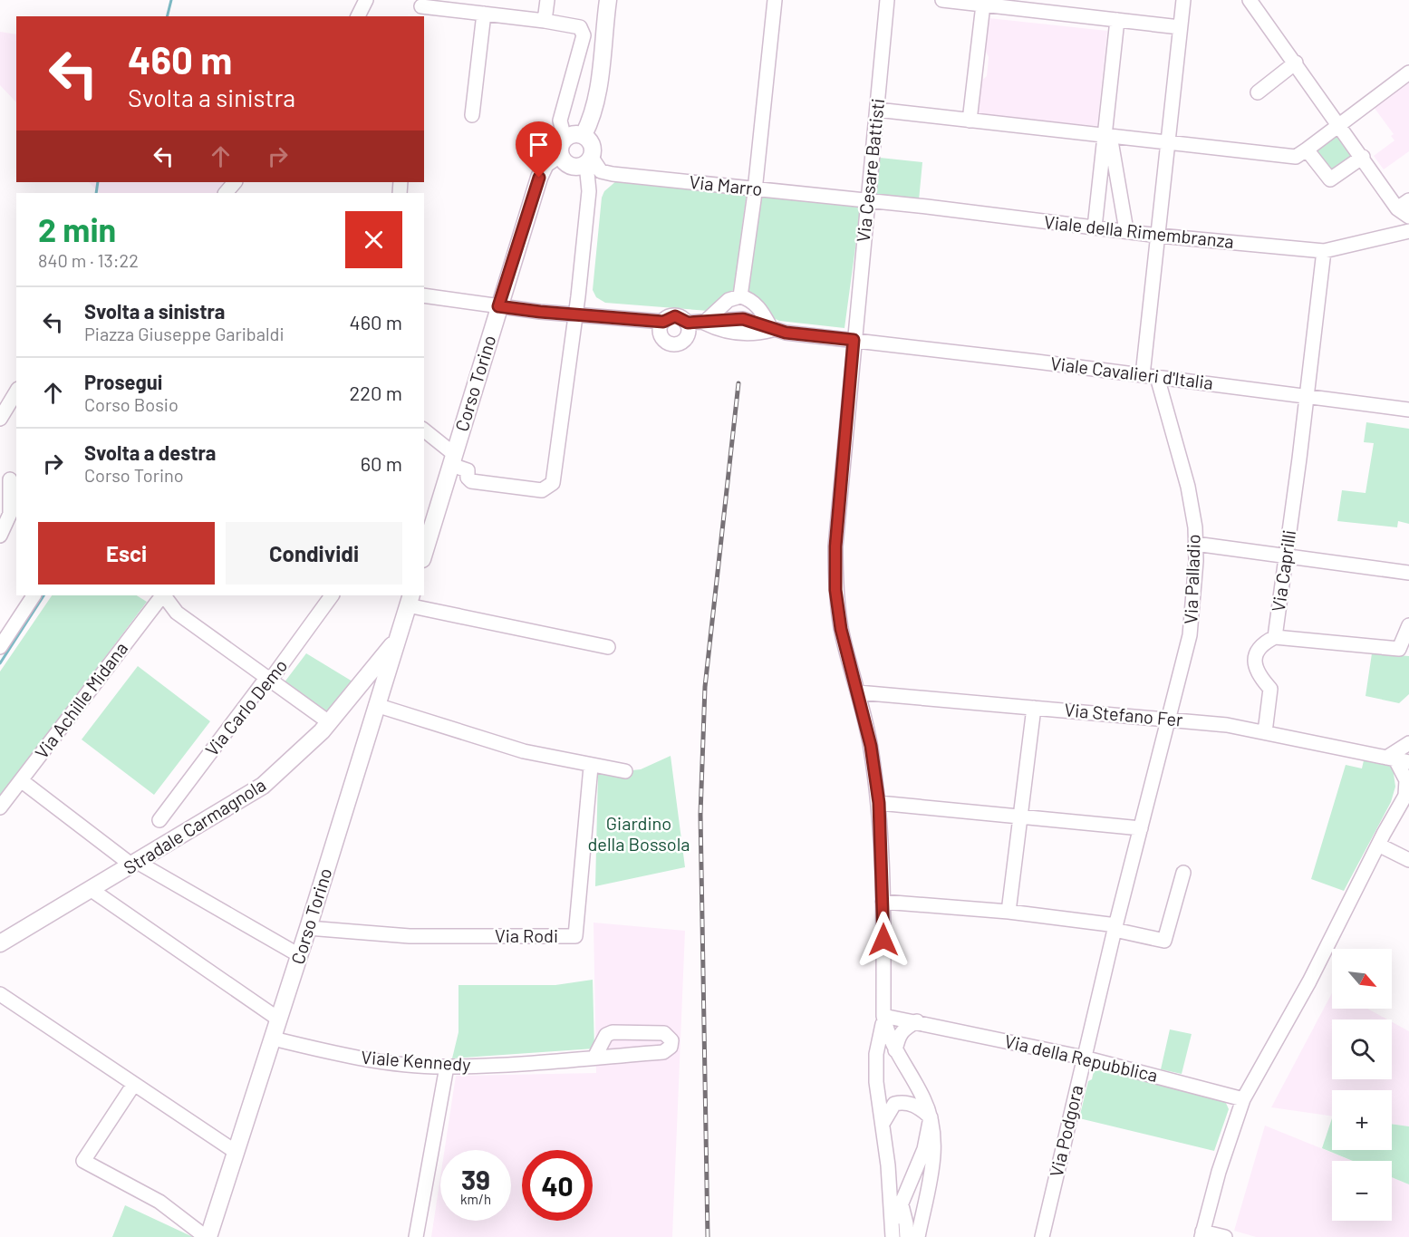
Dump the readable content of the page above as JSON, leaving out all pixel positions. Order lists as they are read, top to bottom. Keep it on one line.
{"streets":{"main road":["Corso Torino","Stradale Carmagnola"],"street":["Via Cesare Battisti","Via Marro","Viale della Rimembranza","Viale Cavalieri d'Italia","Via Caprilli","Via Palladio","Via Achille Midana","Via Carlo Demo","Via Stefano Fer","Via Rodi","Via della Repubblica","Viale Kennedy","Via Podgora"]},"crossings":[["Via Cesare Battisti","Via Marro"],["Via Cesare Battisti","Viale della Rimembranza"],["Via Cesare Battisti","Viale Cavalieri d'Italia"],["Via Cesare Battisti","Via Stefano Fer"],["Via Cesare Battisti","Via della Repubblica"],["Via Marro","Viale della Rimembranza"],["Via Marro","Corso Torino"],["Viale della Rimembranza","Via Caprilli"],["Viale Cavalieri d'Italia","Via Caprilli"],["Viale Cavalieri d'Italia","Via Palladio"],["Corso Torino","Stradale Carmagnola"],["Corso Torino","Via Rodi"],["Corso Torino","Viale Kennedy"],["Via Caprilli","Via Stefano Fer"],["Via Palladio","Via Stefano Fer"],["Via Palladio","Via Podgora"],["Via Stefano Fer","Via Podgora"],["Via della Repubblica","Via Podgora"]],"parks":["Giardino della Bossola"],"north":"bottom right","page":{"turn":["460 m","Svolta a sinistra"],"heading":["2 min","840 m · 13:22"],"list":[{"name":"Svolta a sinistra","note":"Piazza Giuseppe Garibaldi","value":"460 m"},{"name":"Prosegui","note":"Corso Bosio","value":"220 m"},{"name":"Svolta a destra","note":"Corso Torino","value":"60 m"}],"buttons":["Esci","Condividi"],"map_buttons":["+","−"],"speed":"39 km/h","limit":"40"}}
